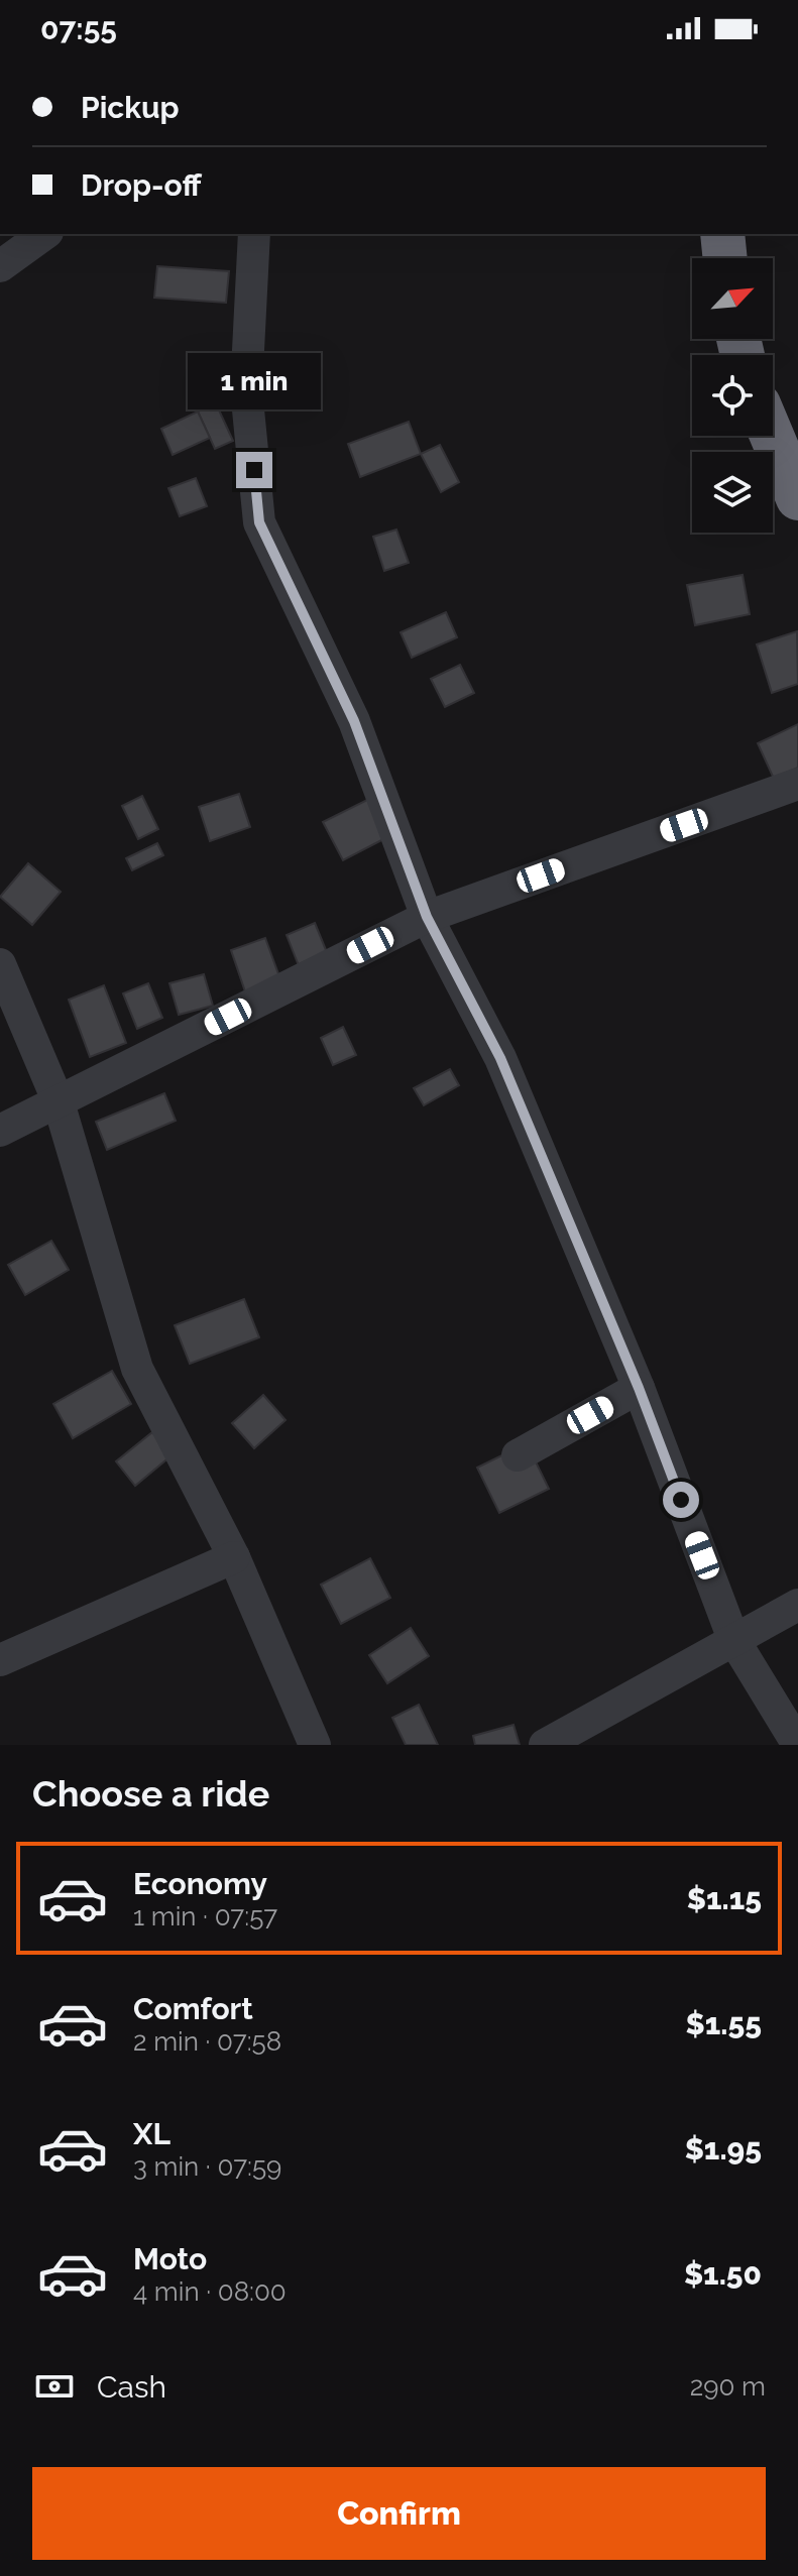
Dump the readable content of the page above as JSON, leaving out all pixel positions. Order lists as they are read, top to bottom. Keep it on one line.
{"north":"top right","page":{"status":"07:55","banner":["Pickup","Drop-off"],"bubble":"1 min","heading":"Choose a ride","list":[{"name":"Economy","note":"1 min · 07:57","value":"$1.15"},{"name":"Comfort","note":"2 min · 07:58","value":"$1.55"},{"name":"XL","note":"3 min · 07:59","value":"$1.95"},{"name":"Moto","note":"4 min · 08:00","value":"$1.50"}],"pay":["Cash","290 m"],"buttons":"Confirm"}}
